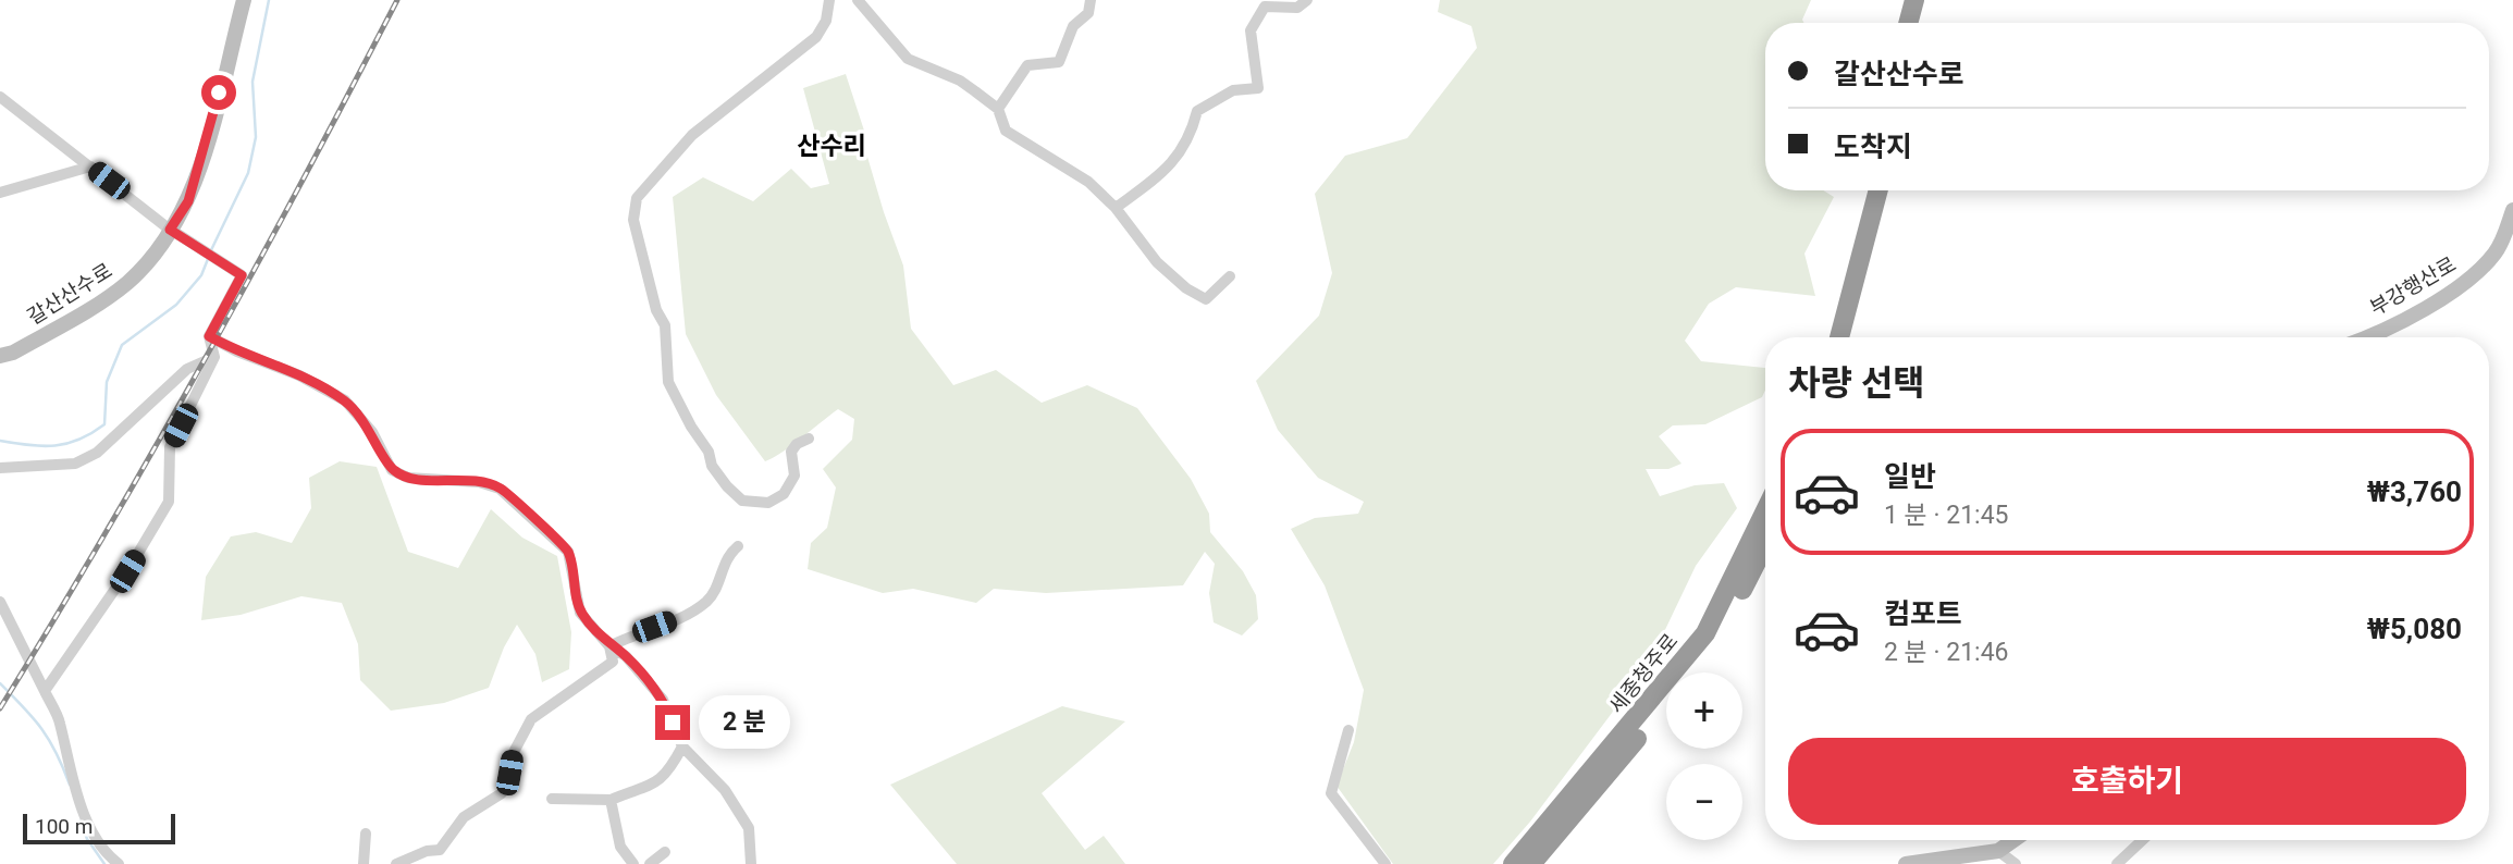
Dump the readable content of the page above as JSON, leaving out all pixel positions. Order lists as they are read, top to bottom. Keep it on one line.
{"streets":{"highway":["세종청주로"],"main road":["부강행산로","갈산산수로"]},"districts":["산수리"],"scale_bar":"100 m","page":{"banner":["갈산산수로","도착지"],"heading":"차량 선택","list":[{"name":"일반","note":"1 분 · 21:45","value":"₩3,760"},{"name":"컴포트","note":"2 분 · 21:46","value":"₩5,080"}],"map_buttons":["+","−"],"bubble":"2 분","buttons":"호출하기","scale":"100 m"}}
